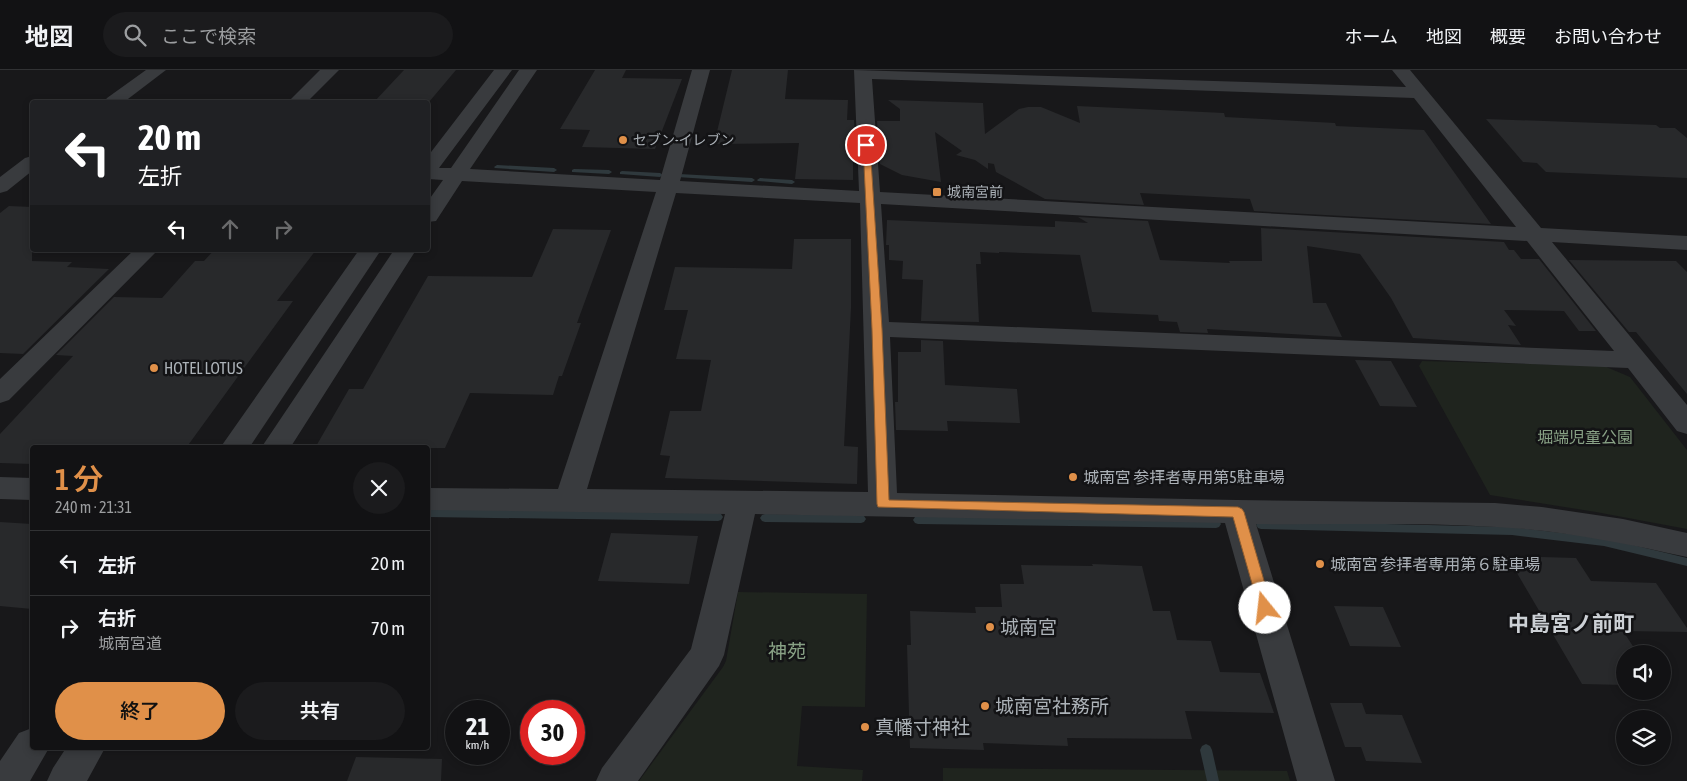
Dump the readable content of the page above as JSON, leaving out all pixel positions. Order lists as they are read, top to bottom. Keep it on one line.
{"districts":["中島宮ノ前町"],"parks":["堀端児童公園","神苑"],"places":{"other":["セブン-イレブン","HOTEL LOTUS","城南宮 参拝者専用第5駐車場","城南宮 参拝者専用第６駐車場","城南宮","城南宮社務所","真幡寸神社"],"transit":["城南宮前"]},"page":{"header":"地図","search":"ここで検索","nav":["ホーム","地図","概要","お問い合わせ"],"turn":["20 m","左折"],"heading":["1 分","240 m · 21:31"],"list":[{"name":"左折","value":"20 m"},{"name":"右折","note":"城南宮道","value":"70 m"}],"buttons":["終了","共有"],"speed":"21 km/h","limit":"30"}}
